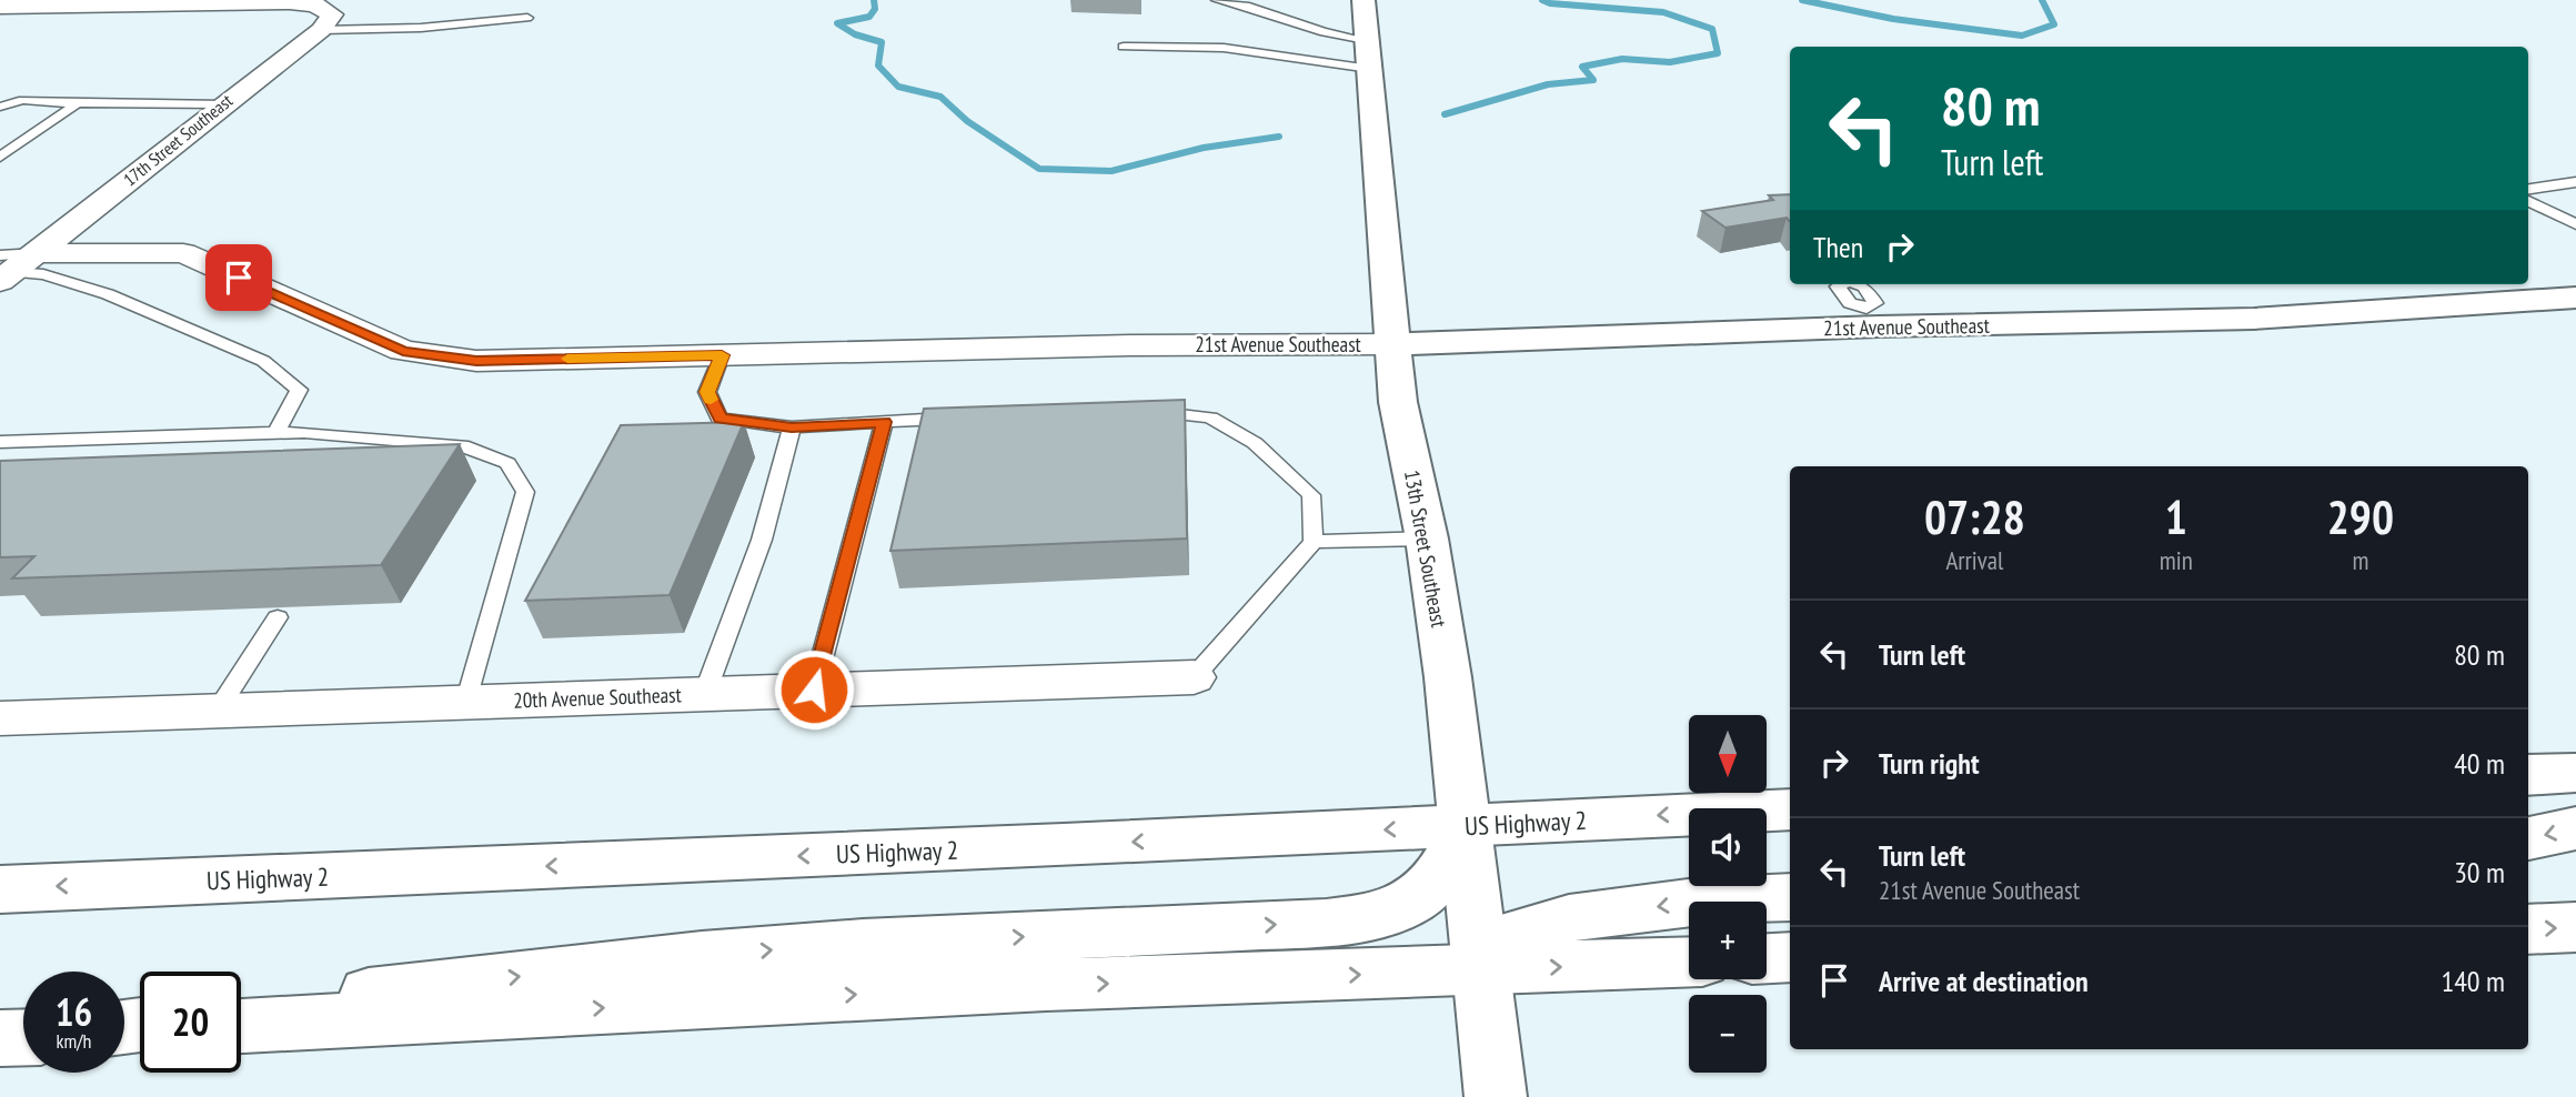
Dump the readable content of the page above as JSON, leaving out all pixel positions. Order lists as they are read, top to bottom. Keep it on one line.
{"streets":{"main road":["21st Avenue Southeast","13th Street Southeast","US Highway 2"],"street":["17th Street Southeast","20th Avenue Southeast"]},"crossings":[["17th Street Southeast","21st Avenue Southeast"],["21st Avenue Southeast","13th Street Southeast"],["13th Street Southeast","US Highway 2"]],"north":"bottom","page":{"turn":["80 m","Turn left"],"then":"Then","eta":["07:28","Arrival","1","min","290","m"],"list":[{"name":"Turn left","value":"80 m"},{"name":"Turn right","value":"40 m"},{"name":"Turn left","note":"21st Avenue Southeast","value":"30 m"},{"name":"Arrive at destination","value":"140 m"}],"map_buttons":["+","−"],"speed":"16 km/h","limit":"20"}}
